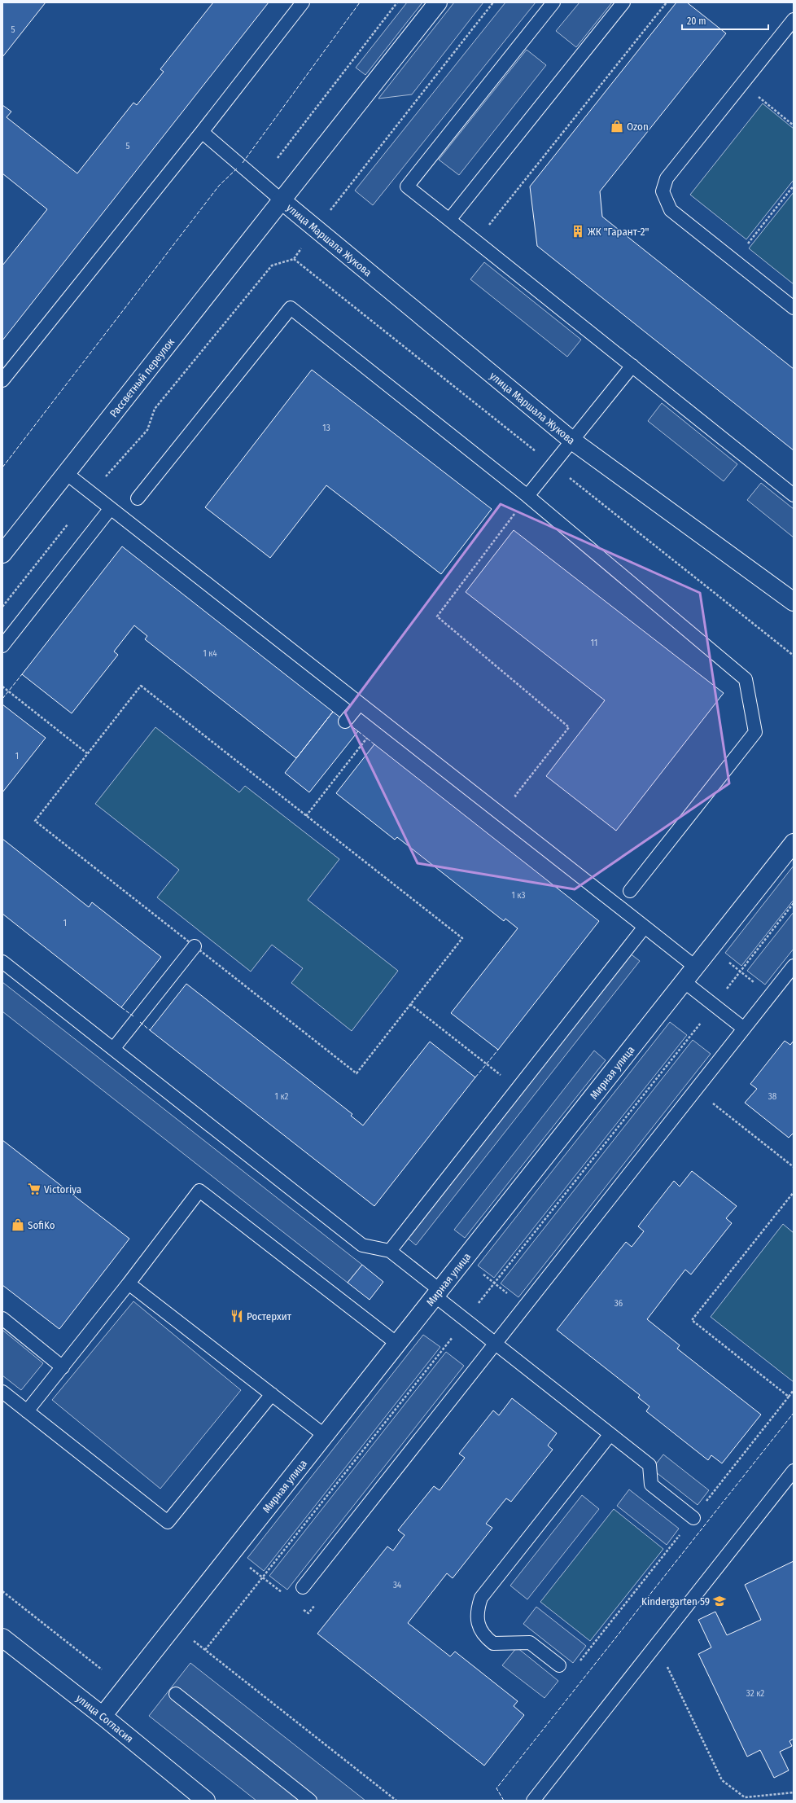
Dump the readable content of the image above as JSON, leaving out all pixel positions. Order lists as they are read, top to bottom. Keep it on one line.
{"streets":{"street":["улица Маршала Жукова","Рассветный переулок","Мирная улица","улица Согласия"]},"crossings":[["улица Маршала Жукова","Рассветный переулок"],["Мирная улица","улица Согласия"]],"places":{"shop":["Ozon","SofiKo"],"building":["ЖК \"Гарант-2\""],"supermarket":["Victoriya"],"restaurant":["Ростерхит"],"school or university":["Kindergarten 59"]},"house_numbers":["5","5","13","11","1 к4","1","1 к3","1","1 к2","38","36","34","32 к2"],"scale_bar":"20 m"}
